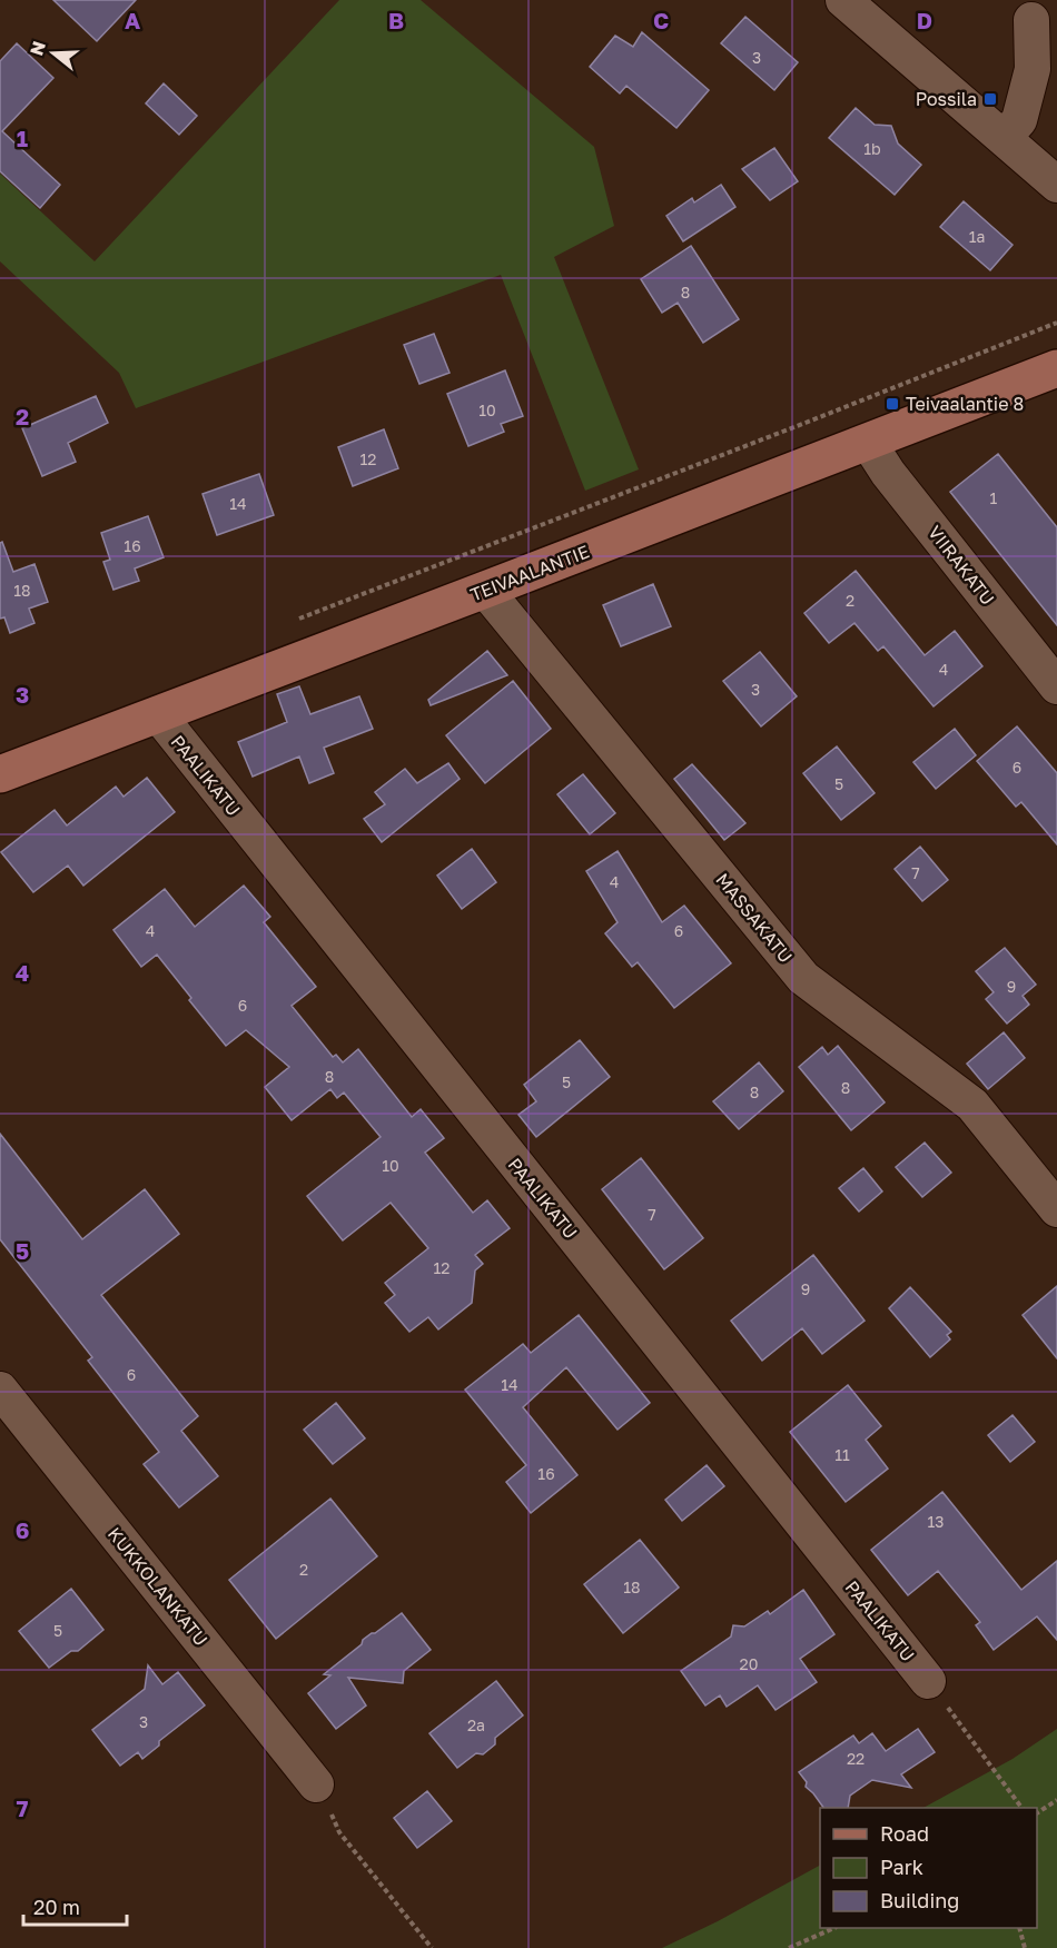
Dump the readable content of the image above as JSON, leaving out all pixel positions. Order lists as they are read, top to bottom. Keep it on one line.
{"streets":{"main road":["TEIVAALANTIE"],"street":["VIIRAKATU","PAALIKATU","MASSAKATU","KUKKOLANKATU"]},"crossings":[["VIIRAKATU","TEIVAALANTIE"],["TEIVAALANTIE","PAALIKATU"],["TEIVAALANTIE","MASSAKATU"]],"places":{"transit":["Possila","Teivaalantie 8"]},"house_numbers":["3","1b","1a","8","10","12","1","14","16","18","2","4","3","6","5","7","4","4","6","9","6","8","5","8","8","10","7","12","9","6","14","11","16","13","2","18","5","20","3","2a","22"],"legend":["Road","Park","Building"],"scale_bar":"20 m","north":"left","grid":{"columns":["A","B","C","D"],"rows":["1","2","3","4","5","6","7"]}}
